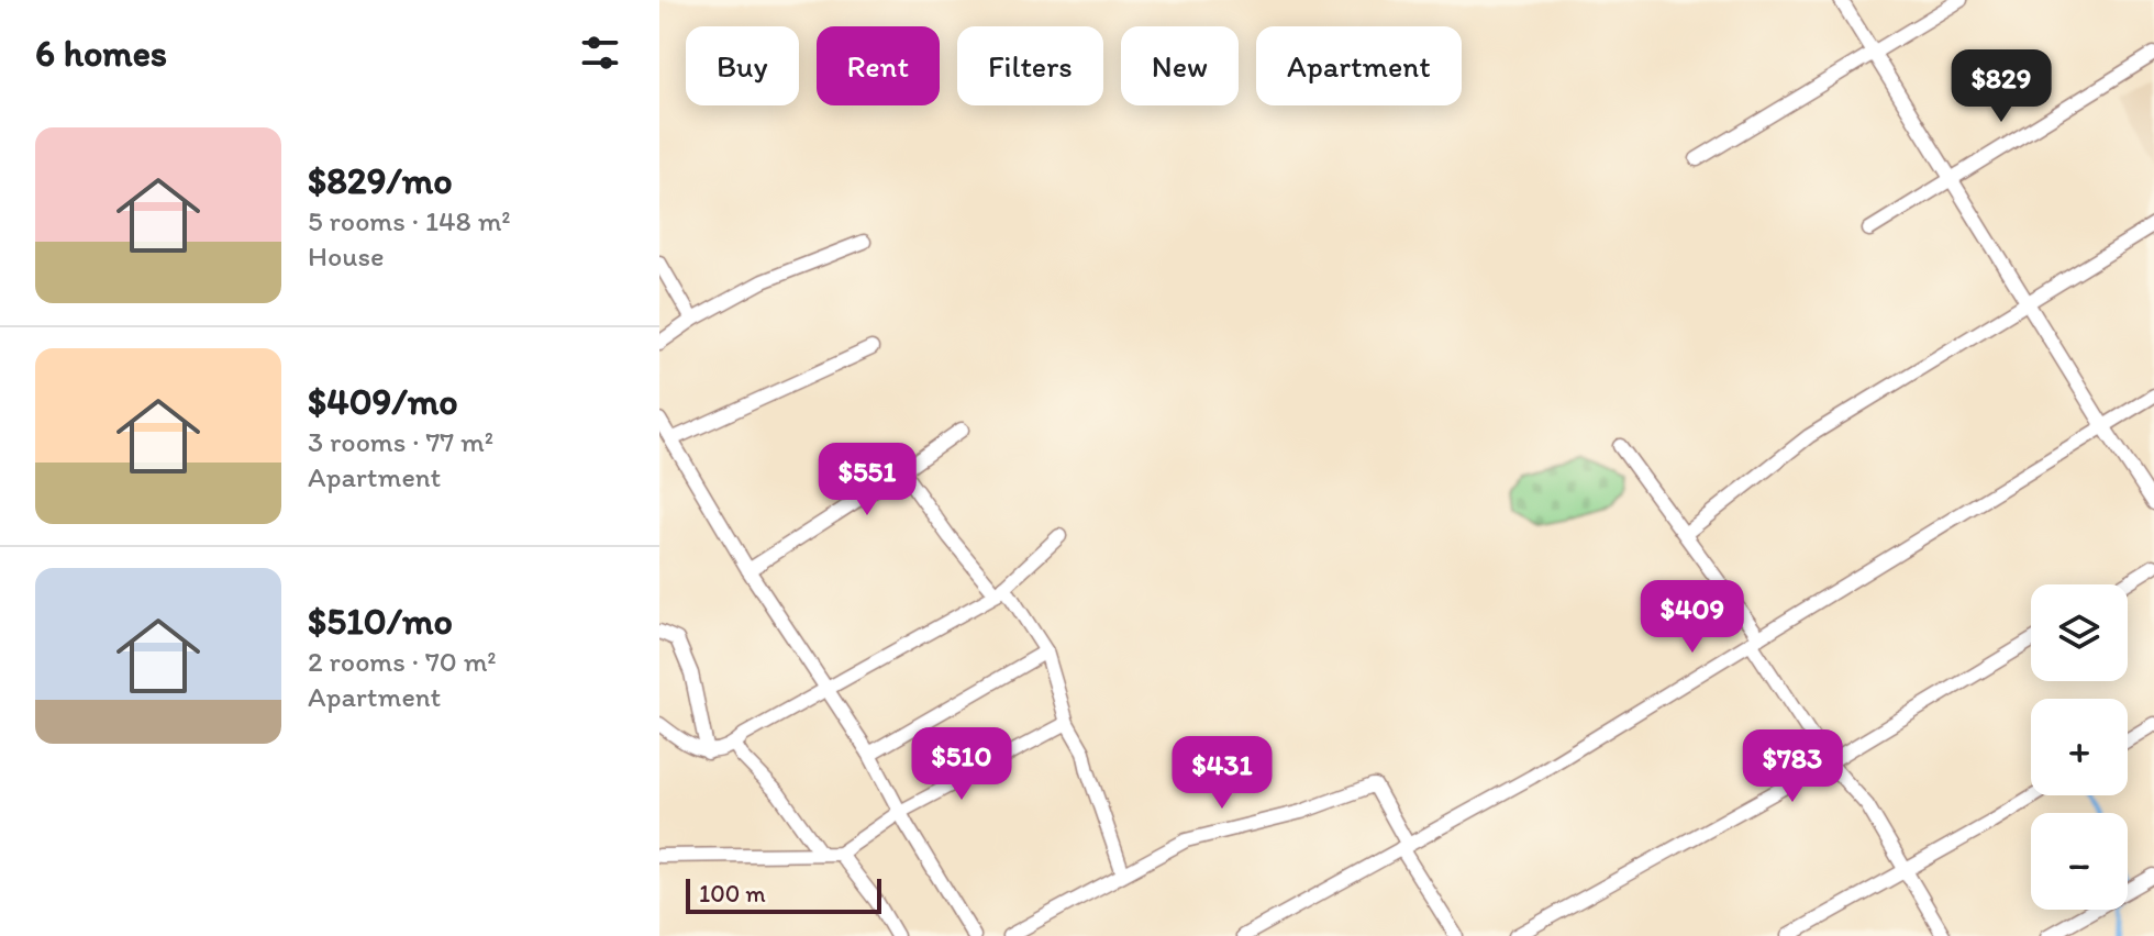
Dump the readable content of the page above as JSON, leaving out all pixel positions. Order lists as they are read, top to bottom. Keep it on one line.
{"scale_bar":"100 m","page":{"heading":"6 homes","chip":["Buy","Rent","Filters","New","Apartment"],"price":["$829","$551","$409","$510","$783","$431"],"list":[{"name":"$829/mo","note":"5 rooms · 148 m² · House"},{"name":"$409/mo","note":"3 rooms · 77 m² · Apartment"},{"name":"$510/mo","note":"2 rooms · 70 m² · Apartment"}],"map_buttons":["+","−"],"scale":"100 m"}}
